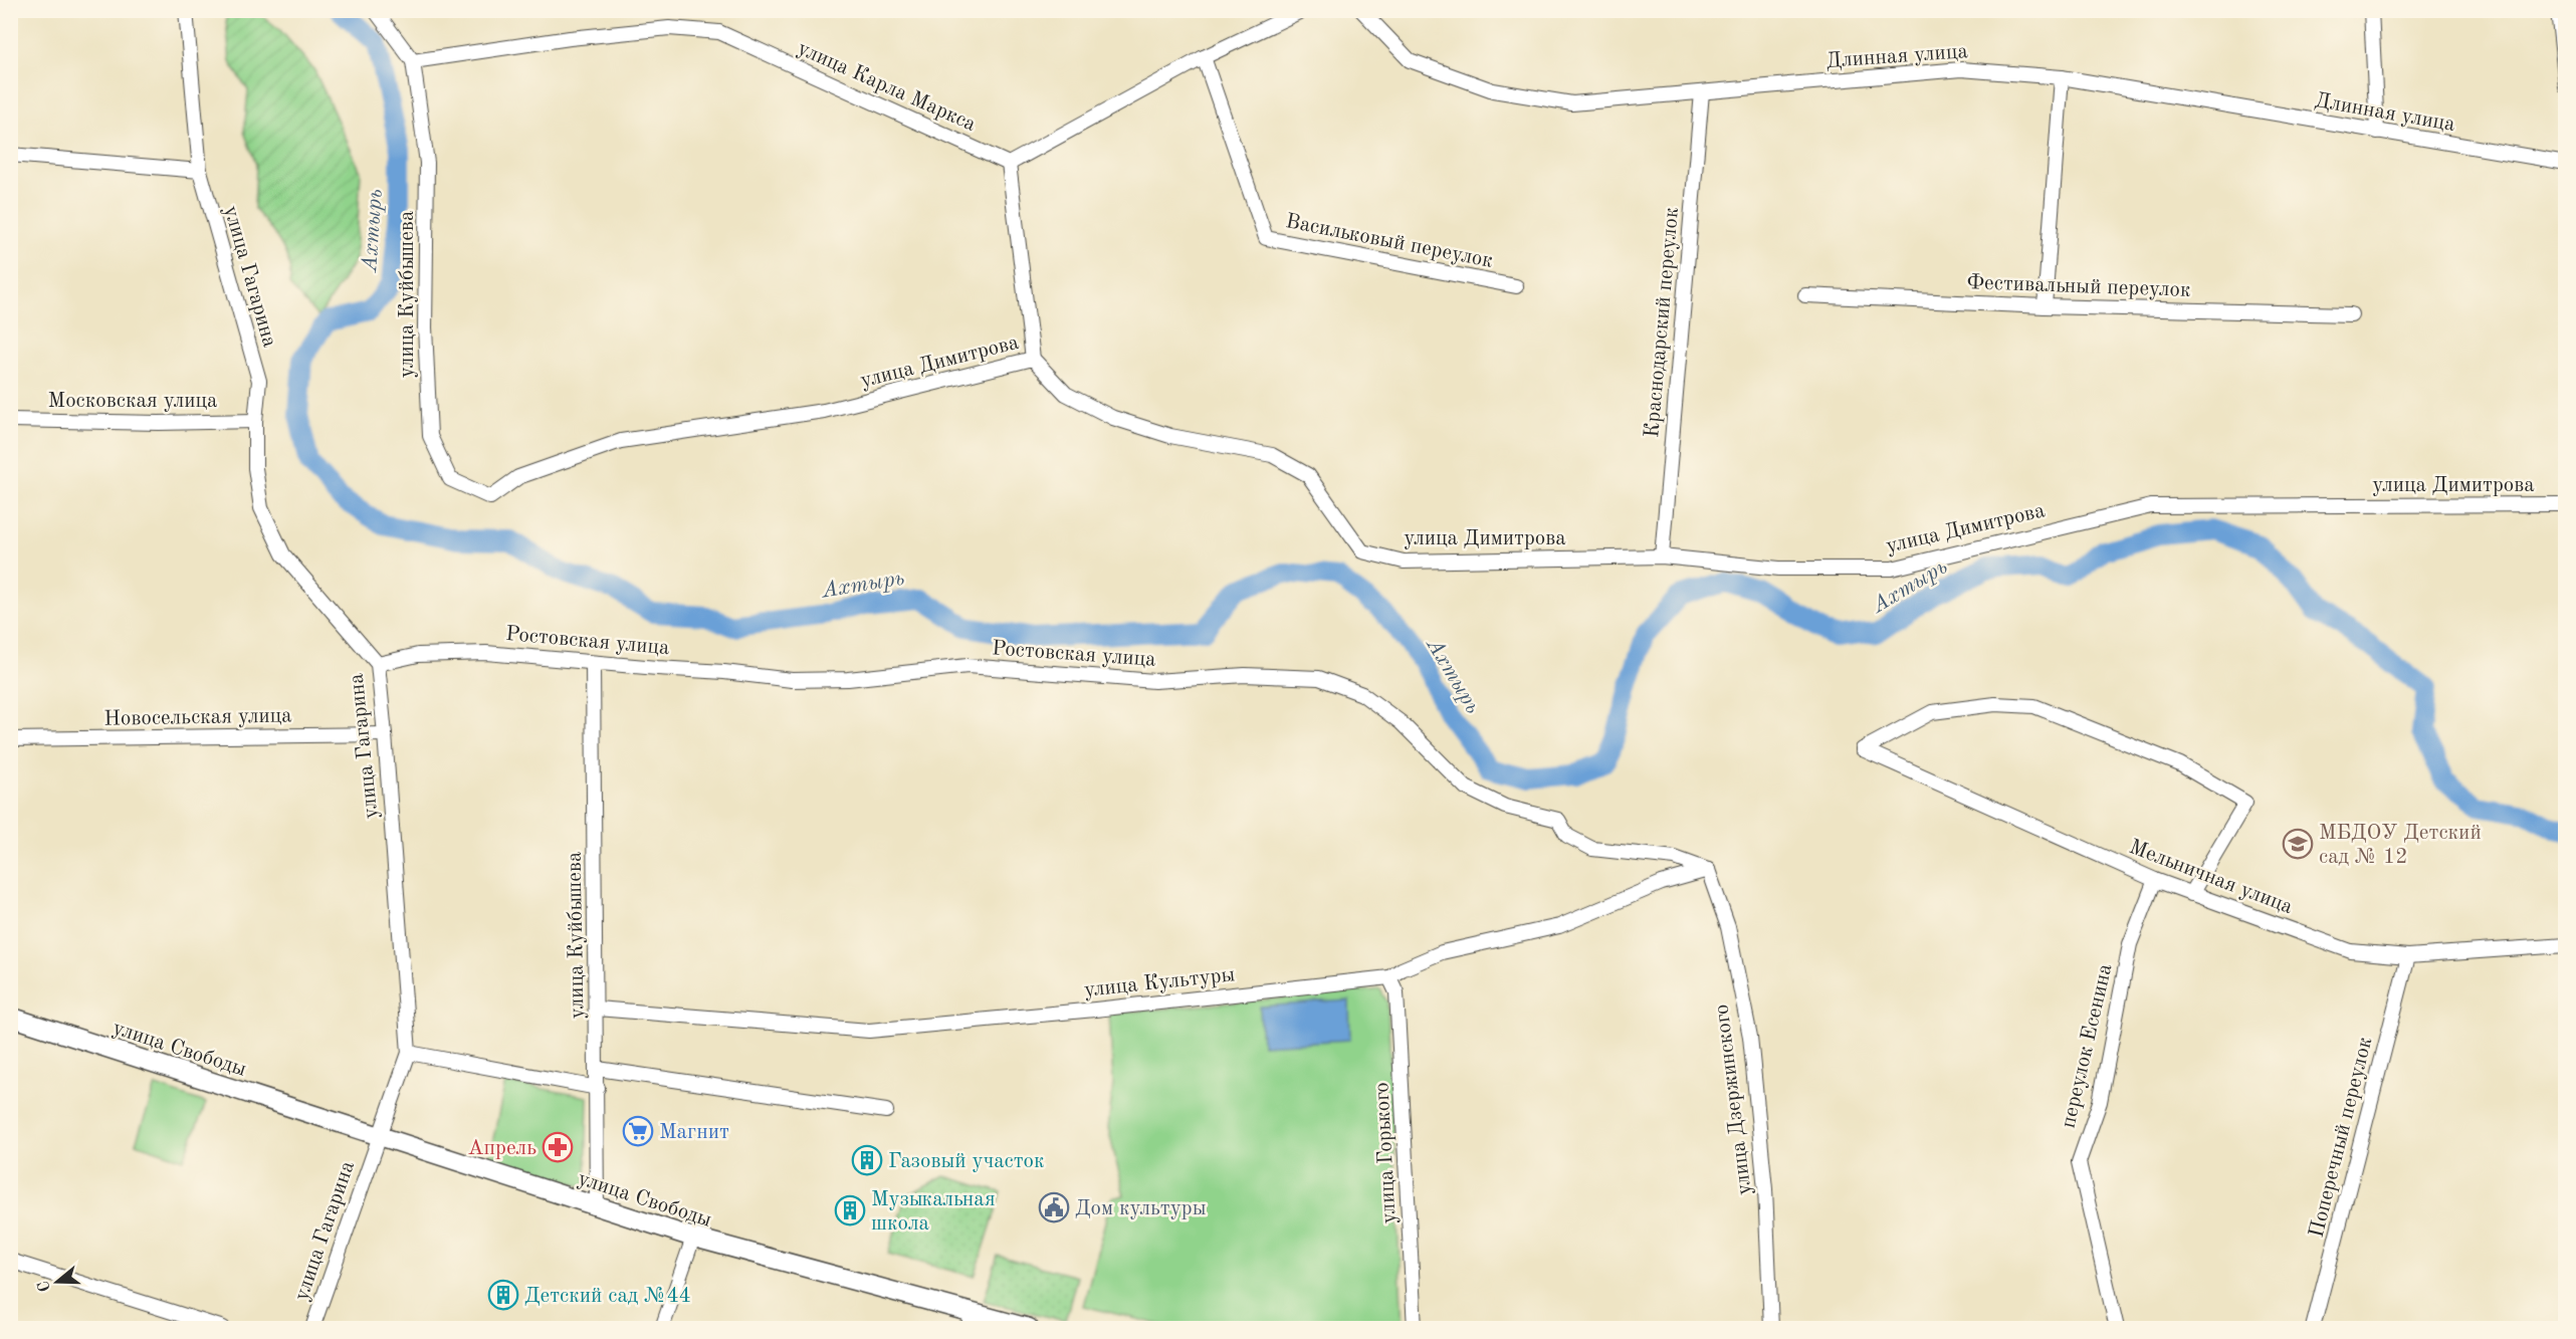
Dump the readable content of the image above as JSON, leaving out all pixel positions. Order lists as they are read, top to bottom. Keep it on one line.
{"streets":{"street":["Длинная улица","улица Карла Маркса","Васильковый переулок","улица Гагарина","Фестивальный переулок","улица Куйбышева","Краснодарский переулок","улица Димитрова","Московская улица","Ростовская улица","Новосельская улица","Мельничная улица","улица Культуры","переулок Есенина","улица Свободы","улица Дзержинского","Поперечный переулок","улица Горького"]},"crossings":[["Длинная улица","Краснодарский переулок"],["улица Карла Маркса","улица Куйбышева"],["улица Гагарина","Московская улица"],["улица Гагарина","Ростовская улица"],["улица Гагарина","Новосельская улица"],["улица Гагарина","улица Свободы"],["улица Куйбышева","улица Димитрова"],["улица Куйбышева","Ростовская улица"],["улица Куйбышева","улица Культуры"],["улица Куйбышева","улица Свободы"],["Краснодарский переулок","улица Димитрова"],["Ростовская улица","улица Культуры"],["Ростовская улица","улица Дзержинского"],["Мельничная улица","переулок Есенина"],["Мельничная улица","Поперечный переулок"],["улица Культуры","улица Дзержинского"],["улица Культуры","улица Горького"]],"water":["Ахтырь"],"places":{"school or university":["МБДОУ Детский сад № 12"],"supermarket":["Магнит"],"pharmacy":["Апрель"],"building":["Газовый участок","Музыкальная школа","Детский сад №44"],"public building":["Дом культуры"]},"north":"left"}
